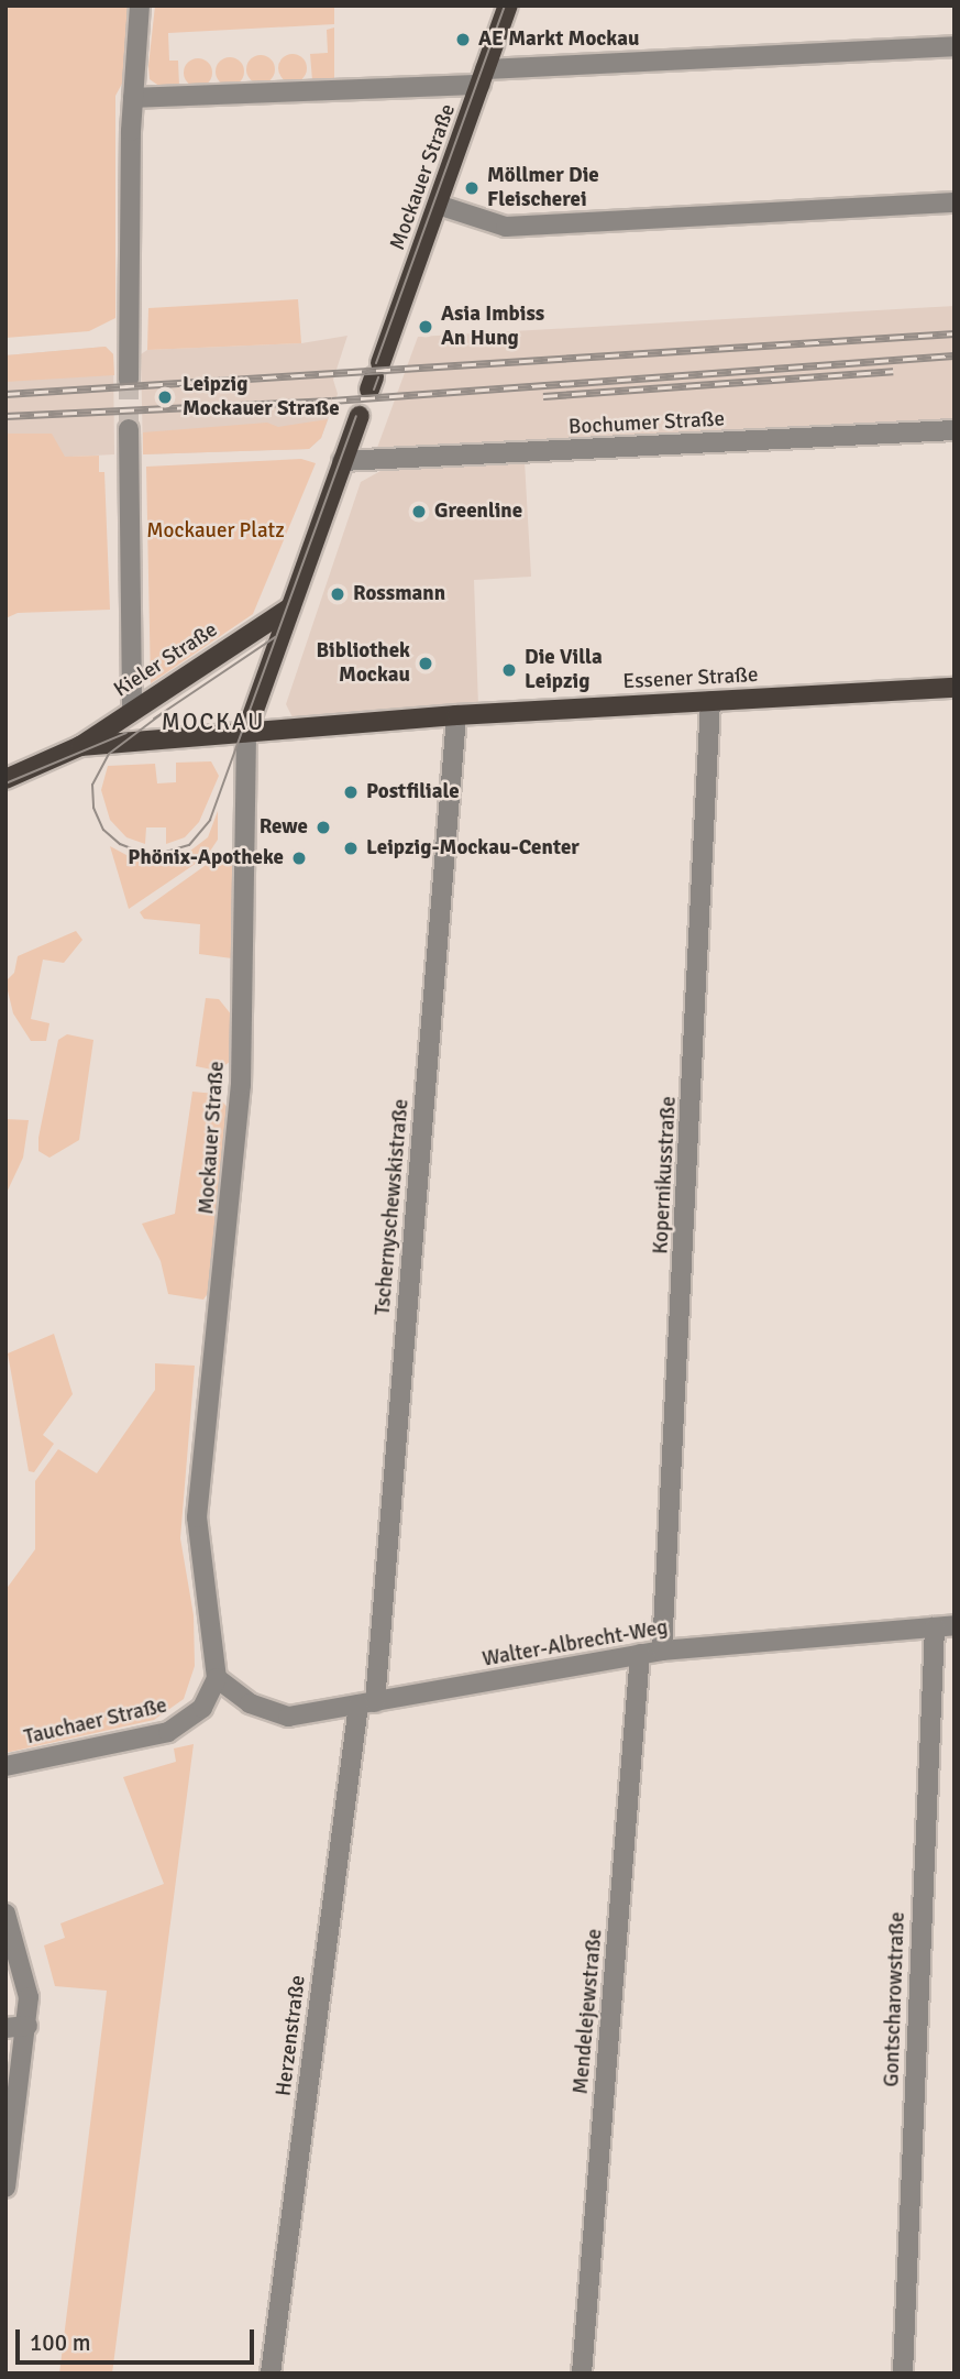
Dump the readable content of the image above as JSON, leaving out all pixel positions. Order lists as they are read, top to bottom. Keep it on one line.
{"streets":{"main road":["Mockauer Straße","Kieler Straße","Essener Straße"],"street":["Bochumer Straße","Kopernikusstraße","Tschernyschewskistraße","Walter-Albrecht-Weg","Tauchaer Straße","Gontscharowstraße","Mendelejewstraße","Herzenstraße"]},"crossings":[["Mockauer Straße","Bochumer Straße"],["Mockauer Straße","Kieler Straße"],["Mockauer Straße","Essener Straße"],["Mockauer Straße","Walter-Albrecht-Weg"],["Mockauer Straße","Tauchaer Straße"],["Kieler Straße","Essener Straße"],["Essener Straße","Kopernikusstraße"],["Essener Straße","Tschernyschewskistraße"],["Kopernikusstraße","Walter-Albrecht-Weg"],["Tschernyschewskistraße","Walter-Albrecht-Weg"],["Tschernyschewskistraße","Herzenstraße"],["Walter-Albrecht-Weg","Tauchaer Straße"],["Walter-Albrecht-Weg","Gontscharowstraße"],["Walter-Albrecht-Weg","Mendelejewstraße"],["Walter-Albrecht-Weg","Herzenstraße"]],"districts":["MOCKAU"],"parks":["Mockauer Platz"],"places":["AE Markt Mockau","Möllmer Die Fleischerei","Asia Imbiss An Hung","Leipzig Mockauer Straße","Greenline","Rossmann","Bibliothek Mockau","Die Villa Leipzig","Postfiliale","Rewe","Leipzig-Mockau-Center","Phönix-Apotheke"],"scale_bar":"100 m"}
